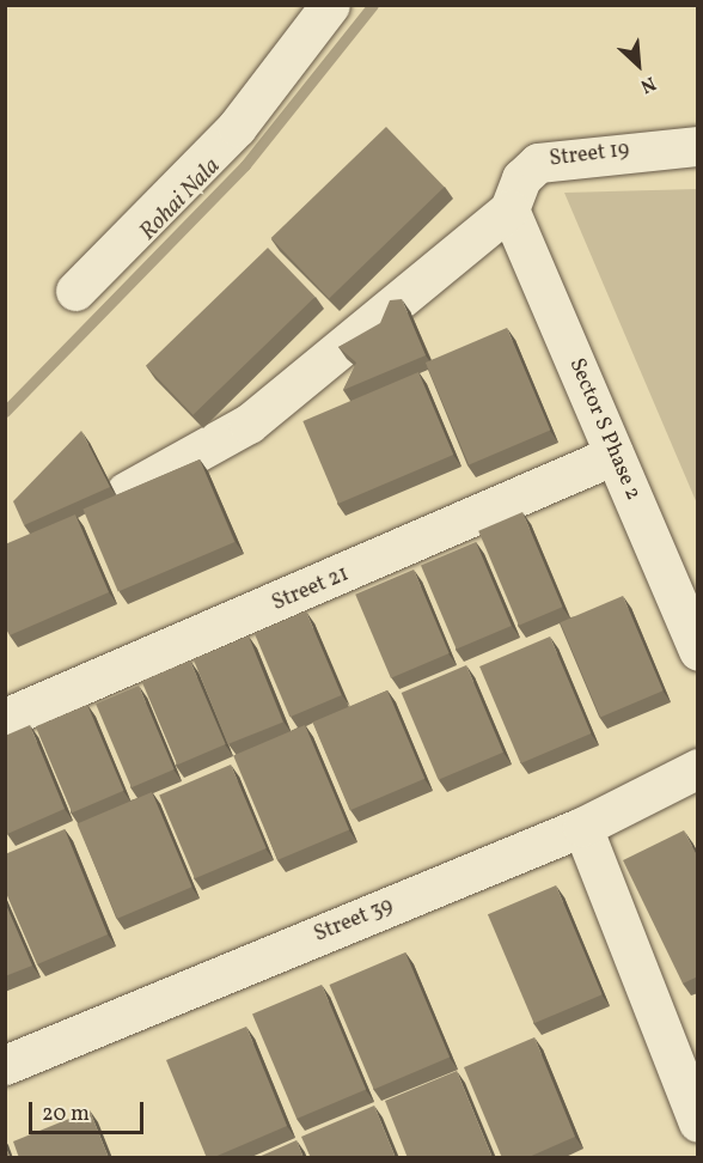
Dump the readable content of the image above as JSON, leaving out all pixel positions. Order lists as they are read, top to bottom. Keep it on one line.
{"streets":{"street":["Street 19","Sector S Phase 2","Street 21","Street 39"]},"crossings":[["Street 19","Sector S Phase 2"],["Sector S Phase 2","Street 21"]],"water":["Rohai Nala"],"scale_bar":"20 m","north":"bottom right"}
